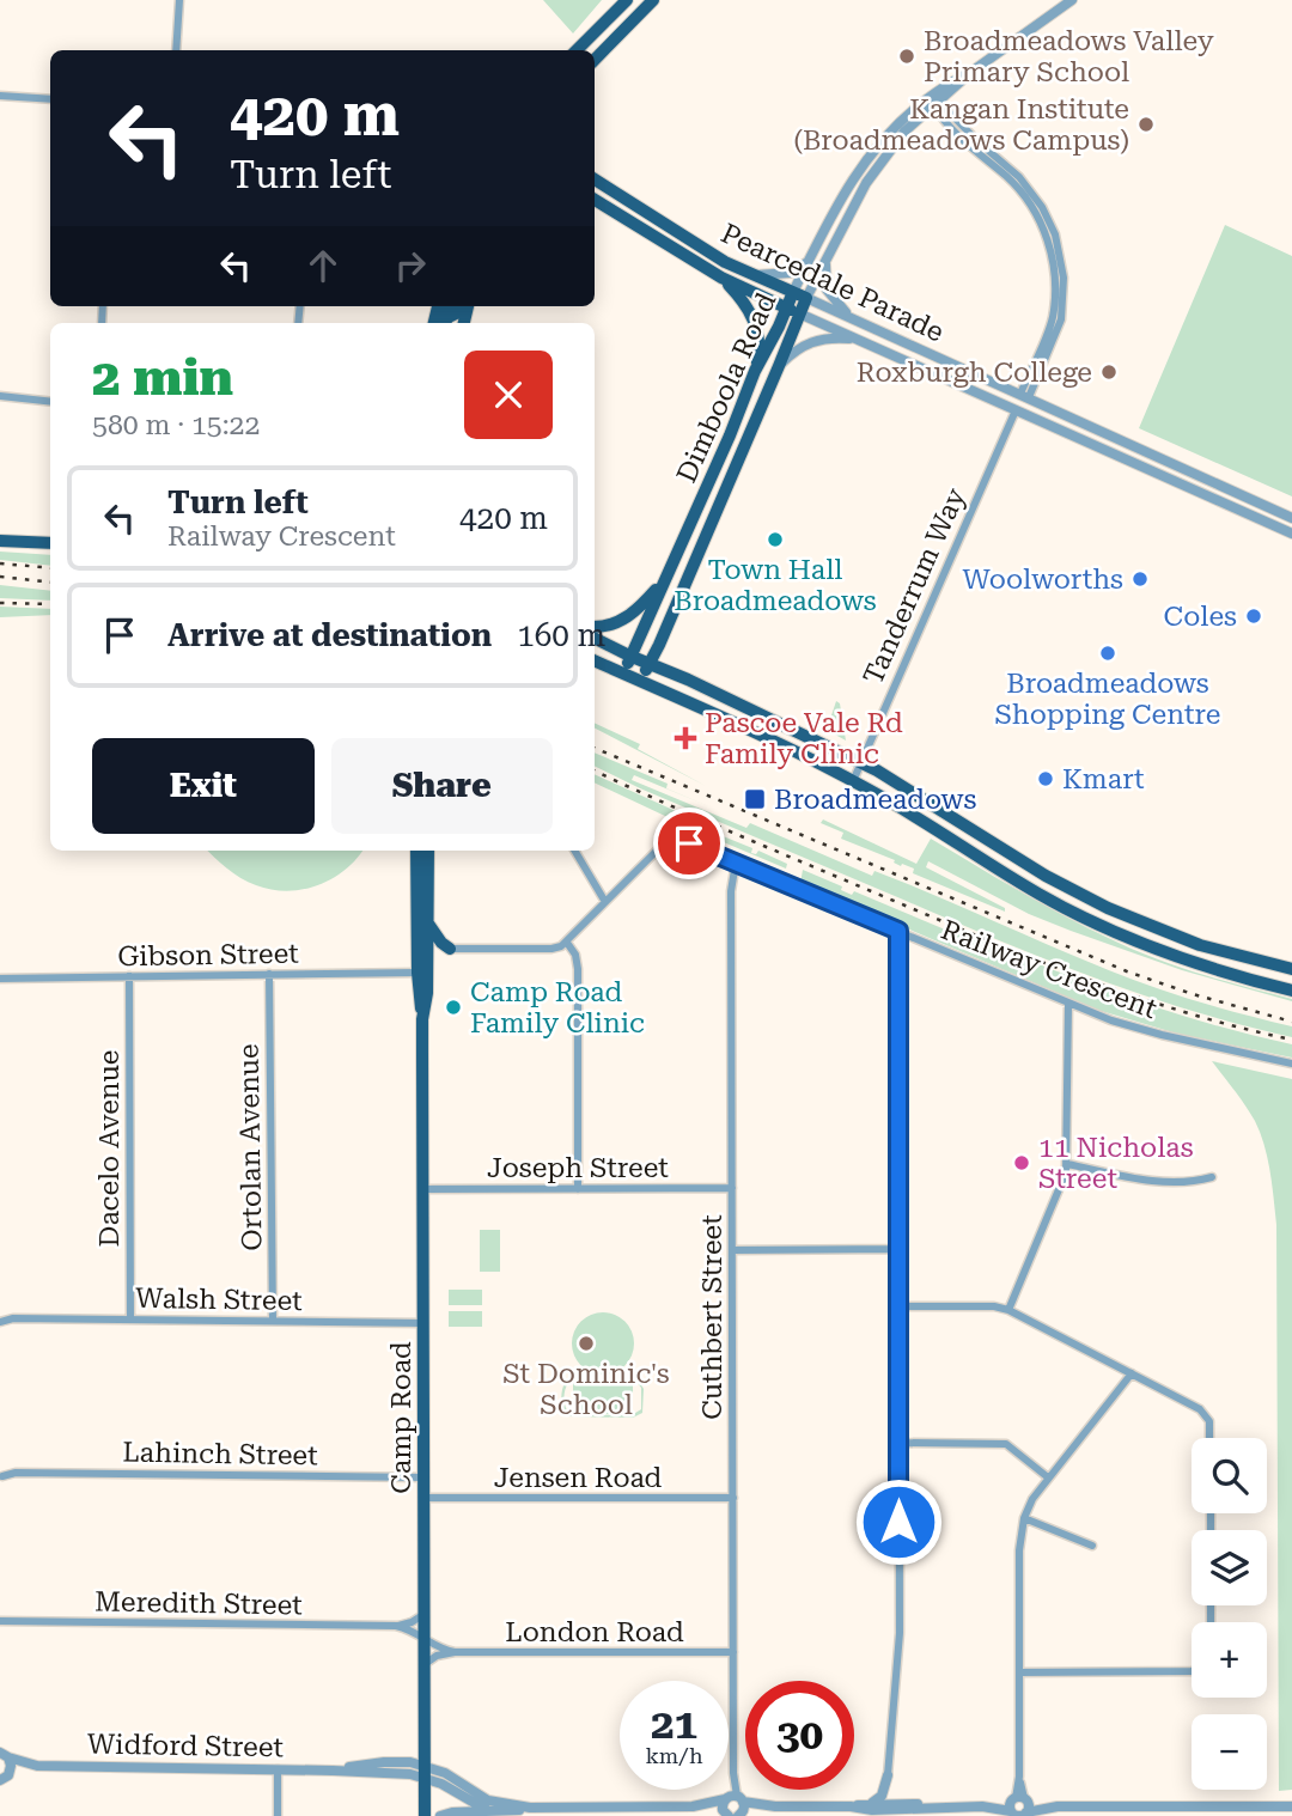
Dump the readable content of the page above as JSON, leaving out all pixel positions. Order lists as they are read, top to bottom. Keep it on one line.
{"streets":{"main road":["Pearcedale Parade","Dimboola Road","Camp Road"],"street":["Tanderrum Way","Gibson Street","Railway Crescent","Ortolan Avenue","Dacelo Avenue","Joseph Street","Walsh Street","Cuthbert Street","Lahinch Street","Jensen Road","Meredith Street","London Road","Widford Street"]},"crossings":[["Pearcedale Parade","Dimboola Road"],["Pearcedale Parade","Tanderrum Way"],["Dimboola Road","Tanderrum Way"],["Gibson Street","Ortolan Avenue"],["Gibson Street","Dacelo Avenue"],["Gibson Street","Camp Road"],["Railway Crescent","Cuthbert Street"],["Ortolan Avenue","Walsh Street"],["Dacelo Avenue","Walsh Street"],["Joseph Street","Cuthbert Street"],["Joseph Street","Camp Road"],["Walsh Street","Camp Road"],["Cuthbert Street","Jensen Road"],["Cuthbert Street","London Road"],["Camp Road","Lahinch Street"],["Camp Road","Jensen Road"],["Camp Road","Meredith Street"],["Camp Road","London Road"],["Camp Road","Widford Street"],["Meredith Street","London Road"]],"places":{"other":["Broadmeadows Valley Primary School","Kangan Institute (Broadmeadows Campus)","Roxburgh College","Town Hall Broadmeadows","Woolworths","Coles","Broadmeadows Shopping Centre","Kmart","Camp Road Family Clinic","11 Nicholas Street","St Dominic's School"],"health":["Pascoe Vale Rd Family Clinic"],"transit":["Broadmeadows"]},"page":{"turn":["420 m","Turn left"],"heading":["2 min","580 m · 15:22"],"list":[{"name":"Turn left","note":"Railway Crescent","value":"420 m"},{"name":"Arrive at destination","value":"160 m"}],"buttons":["Exit","Share"],"map_buttons":["+","−"],"speed":"21 km/h","limit":"30"}}
